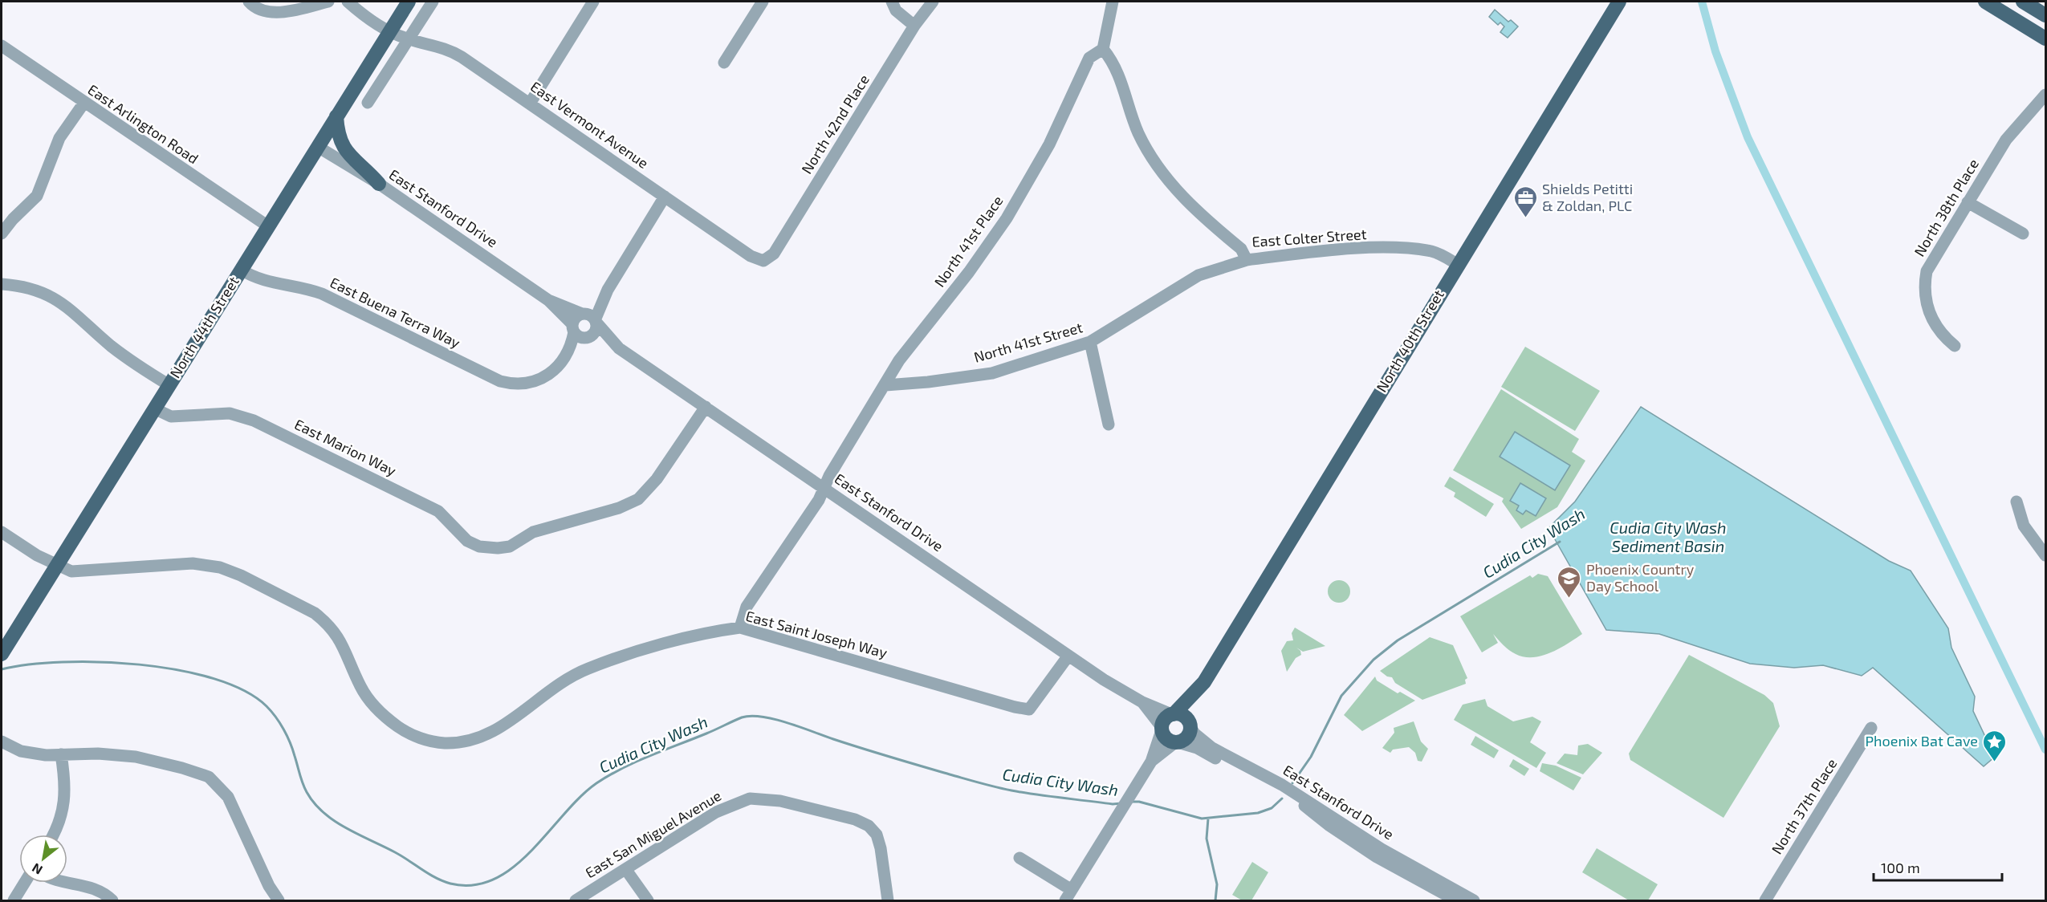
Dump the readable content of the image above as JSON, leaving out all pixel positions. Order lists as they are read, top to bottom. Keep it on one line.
{"streets":{"main road":["North 44th Street","North 40th Street"],"street":["East Arlington Road","North 42nd Place","East Vermont Avenue","North 38th Place","East Stanford Drive","East Colter Street","North 41st Place","East Buena Terra Way","North 41st Street","East Marion Way","East Saint Joseph Way","North 37th Place","East San Miguel Avenue"]},"crossings":[["East Arlington Road","North 44th Street"],["North 42nd Place","East Vermont Avenue"],["East Vermont Avenue","North 44th Street"],["East Stanford Drive","North 41st Place"],["East Stanford Drive","East Buena Terra Way"],["East Stanford Drive","North 44th Street"],["East Stanford Drive","North 40th Street"],["East Stanford Drive","East Marion Way"],["East Stanford Drive","East Saint Joseph Way"],["East Colter Street","North 41st Place"],["East Colter Street","North 40th Street"],["East Colter Street","North 41st Street"],["North 41st Place","North 41st Street"],["North 41st Place","East Saint Joseph Way"],["East Buena Terra Way","North 44th Street"],["North 44th Street","East Marion Way"],["North 44th Street","East Saint Joseph Way"]],"water":["Cudia City Wash Sediment Basin","Cudia City Wash"],"places":{"office":["Shields Petitti & Zoldan, PLC"],"school or university":["Phoenix Country Day School"],"place":["Phoenix Bat Cave"]},"scale_bar":"100 m","north":"bottom left"}
